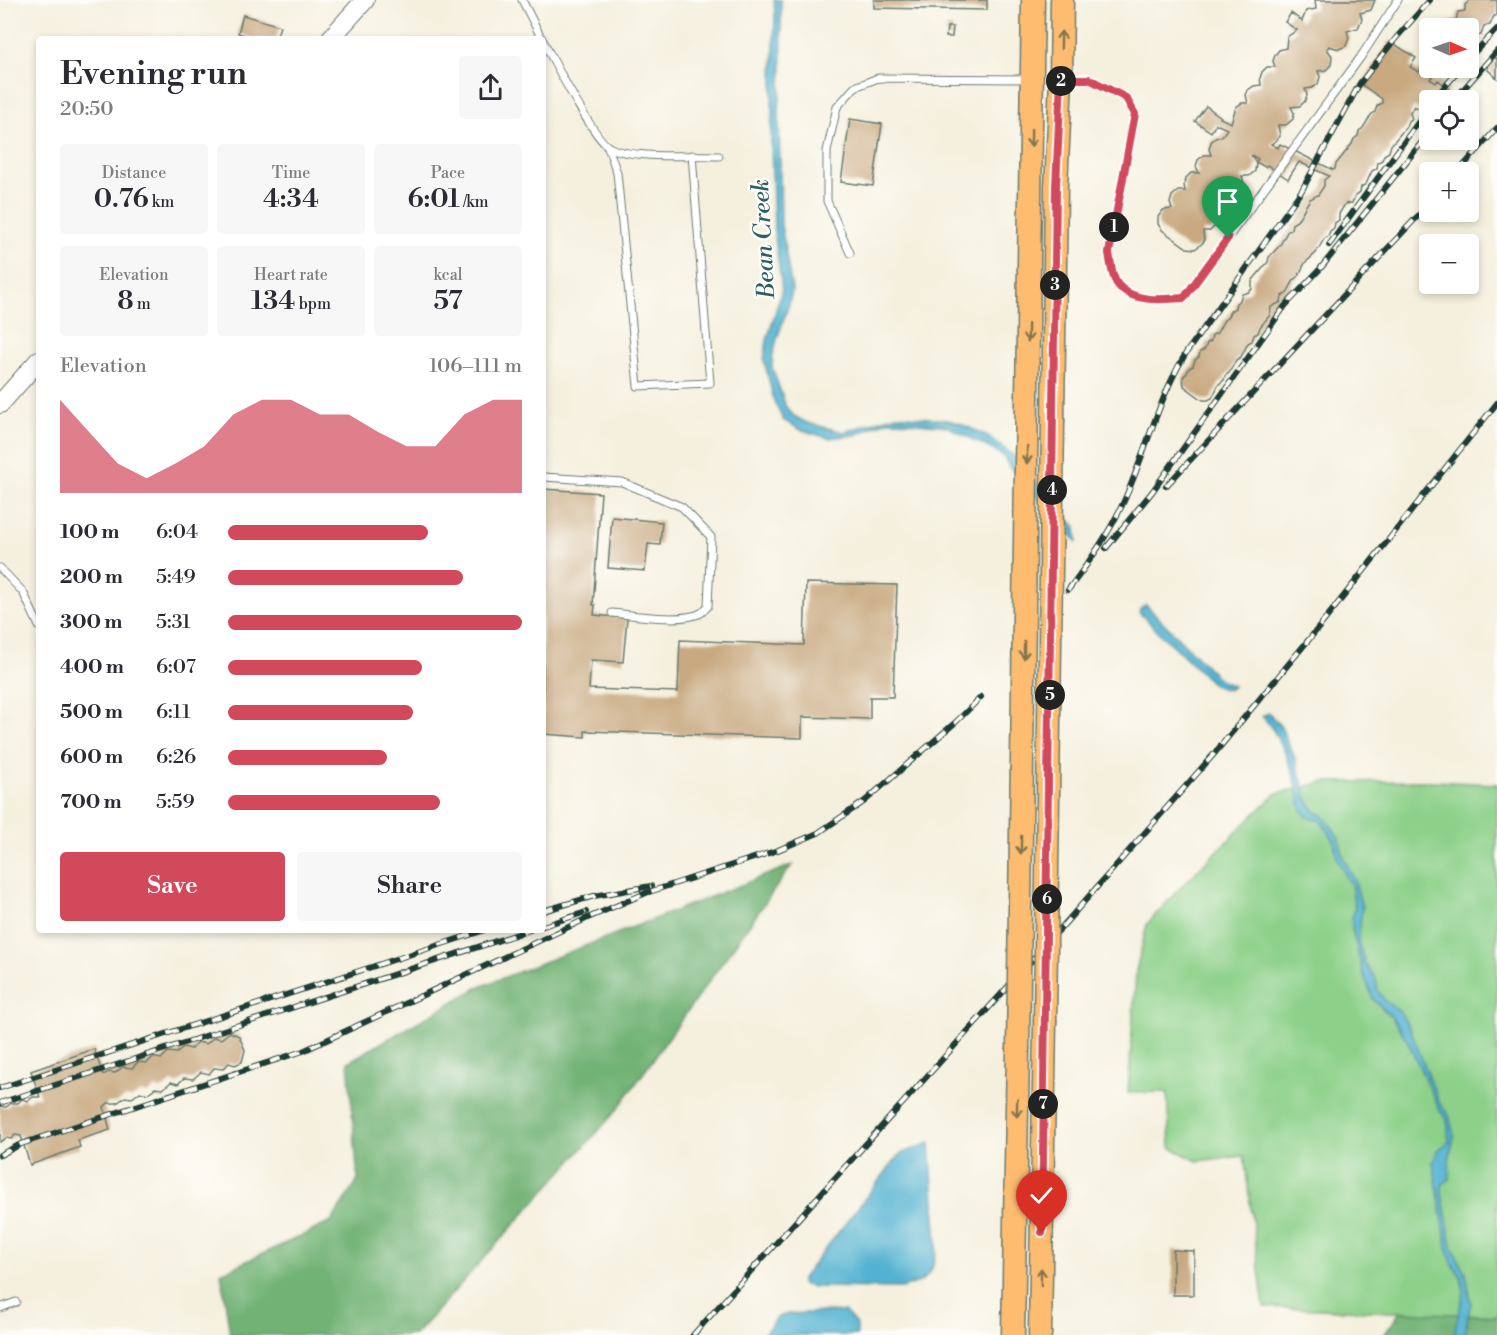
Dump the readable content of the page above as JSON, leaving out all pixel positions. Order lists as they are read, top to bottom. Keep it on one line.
{"water":["Bean Creek"],"north":"right","page":{"map_buttons":["+","−"],"heading":["Evening run","20:50"],"pins":["2","1","3","4","5","6","7"],"stats":[["Distance","0.76 km"],["Time","4:34"],["Pace","6:01 /km"],["Elevation","8 m"],["Heart rate","134 bpm"],["kcal","57"]],"chart":["Elevation","106–111 m"],"list":[{"name":"100 m","note":"6:04"},{"name":"200 m","note":"5:49"},{"name":"300 m","note":"5:31"},{"name":"400 m","note":"6:07"},{"name":"500 m","note":"6:11"},{"name":"600 m","note":"6:26"},{"name":"700 m","note":"5:59"}],"buttons":["Save","Share"]}}
